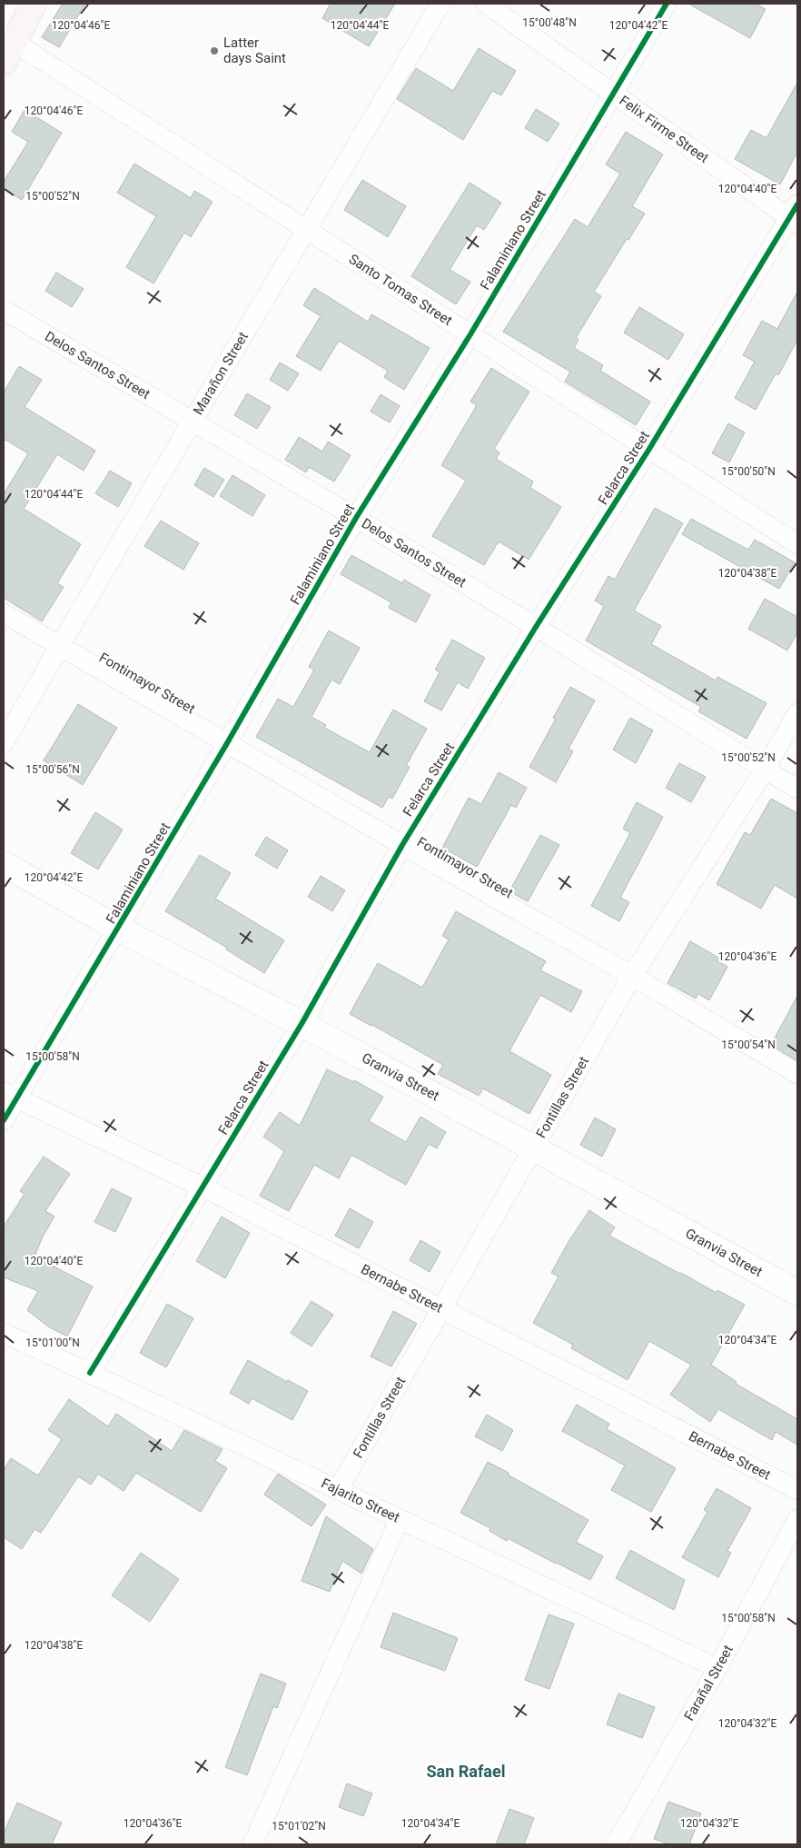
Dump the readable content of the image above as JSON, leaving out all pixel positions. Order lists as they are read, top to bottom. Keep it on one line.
{"streets":{"street":["Felix Firme Street","Falaminiano Street","Santo Tomas Street","Delos Santos Street","Marañon Street","Felarca Street","Fontimayor Street","Granvia Street","Fontillas Street","Bernabe Street","Fajarito Street","Farañal Street"]},"crossings":[["Felix Firme Street","Falaminiano Street"],["Felix Firme Street","Felarca Street"],["Falaminiano Street","Santo Tomas Street"],["Falaminiano Street","Delos Santos Street"],["Falaminiano Street","Fontimayor Street"],["Falaminiano Street","Granvia Street"],["Falaminiano Street","Bernabe Street"],["Santo Tomas Street","Marañon Street"],["Santo Tomas Street","Felarca Street"],["Delos Santos Street","Marañon Street"],["Delos Santos Street","Felarca Street"],["Delos Santos Street","Fontillas Street"],["Marañon Street","Fontimayor Street"],["Felarca Street","Fontimayor Street"],["Felarca Street","Granvia Street"],["Felarca Street","Bernabe Street"],["Felarca Street","Fajarito Street"],["Fontimayor Street","Fontillas Street"],["Granvia Street","Fontillas Street"],["Fontillas Street","Bernabe Street"],["Fontillas Street","Fajarito Street"],["Fajarito Street","Farañal Street"]],"districts":["San Rafael"],"places":["Latter days Saint"],"coordinates":["15°00'48\"N","120°04'46\"E","120°04'44\"E","120°04'42\"E","120°04'40\"E","15°00'52\"N","15°00'50\"N","120°04'38\"E","15°00'56\"N","120°04'36\"E","15°00'54\"N","15°00'58\"N","120°04'34\"E","15°01'00\"N","120°04'32\"E","15°01'02\"N"]}
